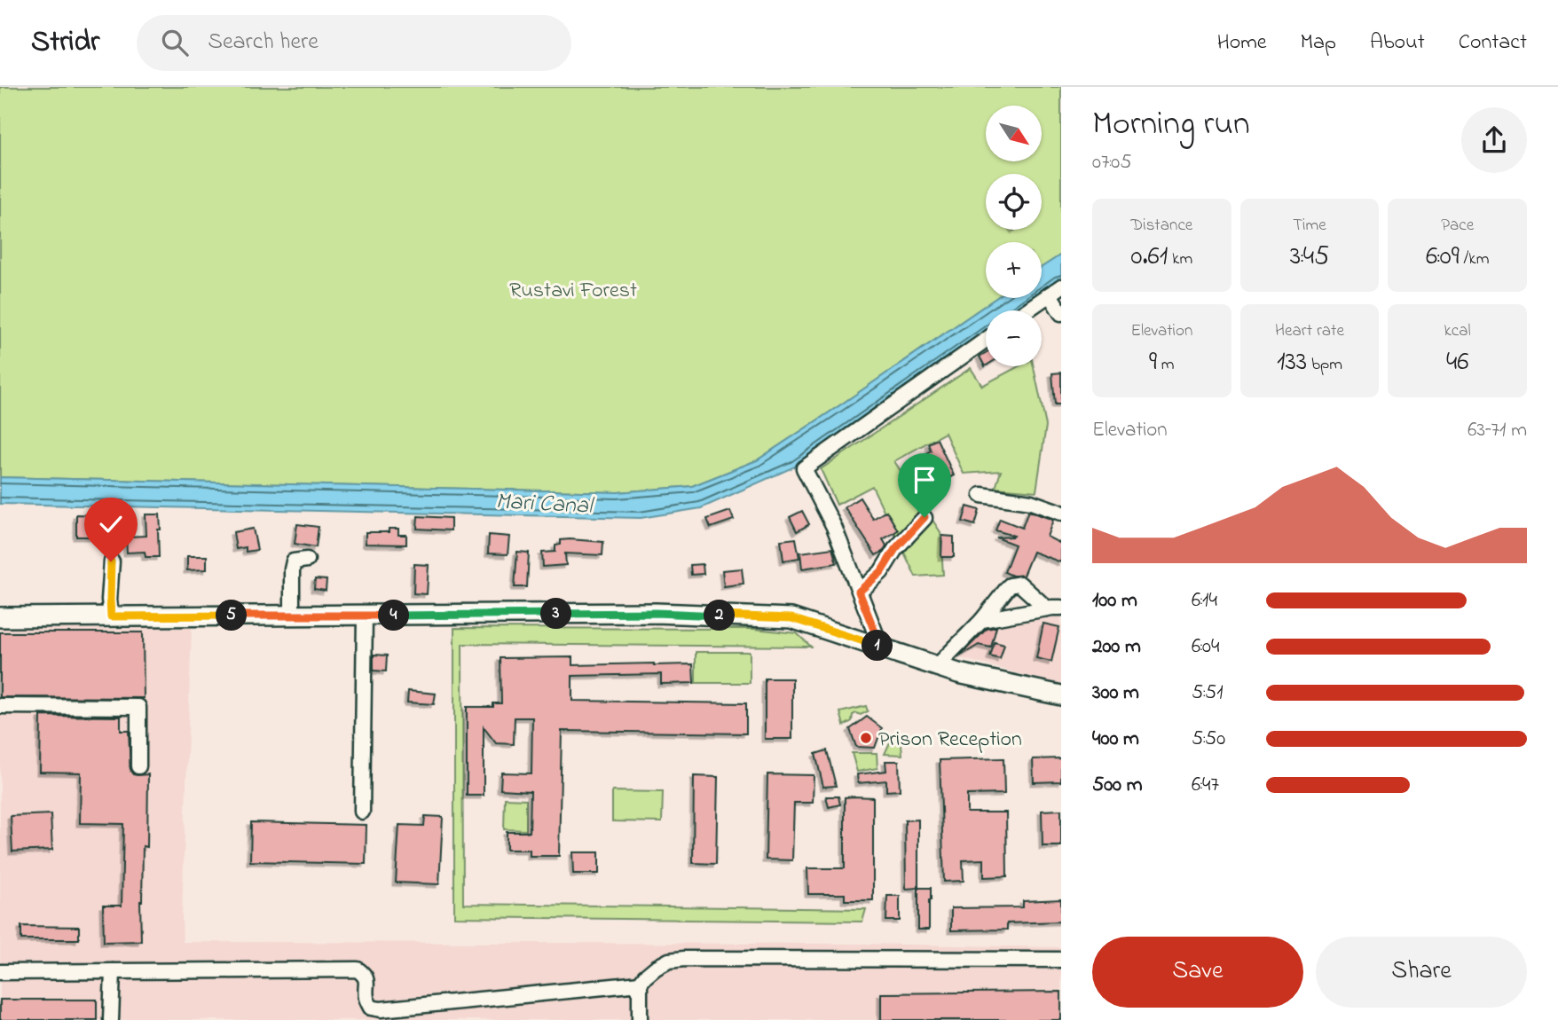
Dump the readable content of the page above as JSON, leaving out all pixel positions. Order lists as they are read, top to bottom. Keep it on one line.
{"water":["Mari Canal"],"parks":["Rustavi Forest"],"places":["Prison Reception"],"north":"bottom right","page":{"header":"Stridr","search":"Search here","nav":["Home","Map","About","Contact"],"heading":["Morning run","07:05"],"map_buttons":["+","−"],"stats":[["Distance","0.61 km"],["Time","3:45"],["Pace","6:09 /km"],["Elevation","9 m"],["Heart rate","133 bpm"],["kcal","46"]],"chart":["Elevation","63–71 m"],"list":[{"name":"100 m","note":"6:14"},{"name":"200 m","note":"6:04"},{"name":"300 m","note":"5:51"},{"name":"400 m","note":"5:50"},{"name":"500 m","note":"6:47"}],"pins":["3","2","4","5","1"],"buttons":["Save","Share"]}}
